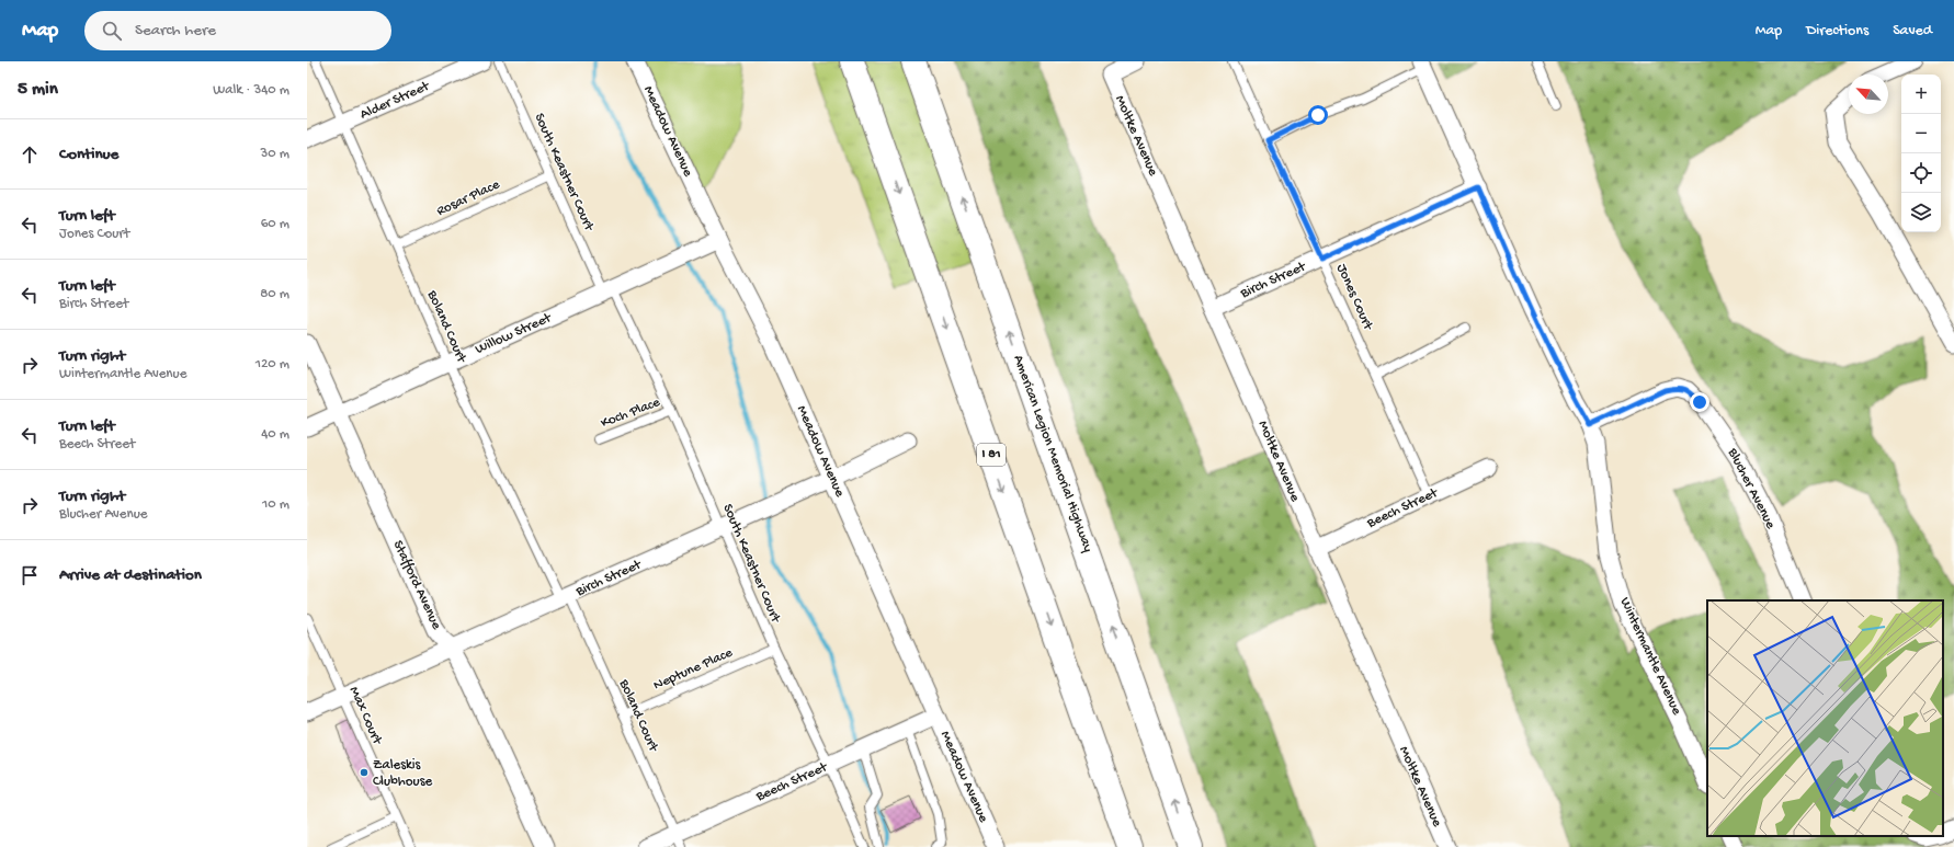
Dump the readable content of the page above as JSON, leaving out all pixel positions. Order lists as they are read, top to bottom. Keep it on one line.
{"streets":{"highway":["American Legion Memorial Highway","I 81"],"street":["Alder Street","Meadow Avenue","Moltke Avenue","Birch Street","Willow Street","Blucher Avenue","Beech Street","Stafford Avenue","Wintermantle Avenue"],"lane":["South Keastner Court","Rosar Place","Jones Court","Boland Court","Koch Place","Neptune Place","Max Court"]},"crossings":[["Alder Street","Boland Court"],["Meadow Avenue","Birch Street"],["Meadow Avenue","Willow Street"],["Meadow Avenue","Beech Street"],["Moltke Avenue","Birch Street"],["Moltke Avenue","Beech Street"],["South Keastner Court","Rosar Place"],["South Keastner Court","Birch Street"],["South Keastner Court","Willow Street"],["South Keastner Court","Koch Place"],["South Keastner Court","Beech Street"],["South Keastner Court","Neptune Place"],["Rosar Place","Boland Court"],["Birch Street","Jones Court"],["Birch Street","Boland Court"],["Birch Street","Stafford Avenue"],["Birch Street","Wintermantle Avenue"],["Birch Street","Max Court"],["Jones Court","Beech Street"],["Boland Court","Willow Street"],["Boland Court","Beech Street"],["Boland Court","Neptune Place"],["Willow Street","Stafford Avenue"],["Blucher Avenue","Wintermantle Avenue"]],"places":["Zaleskis Clubhouse"],"north":"top left","page":{"header":"Map","search":"Search here","nav":["Map","Directions","Saved"],"heading":["5 min","Walk · 340 m"],"map_buttons":["+","−"],"list":[["Continue","30 m"],["Turn left","Jones Court","60 m"],["Turn left","Birch Street","80 m"],["Turn right","Wintermantle Avenue","120 m"],["Turn left","Beech Street","40 m"],["Turn right","Blucher Avenue","10 m"],"Arrive at destination"]}}
